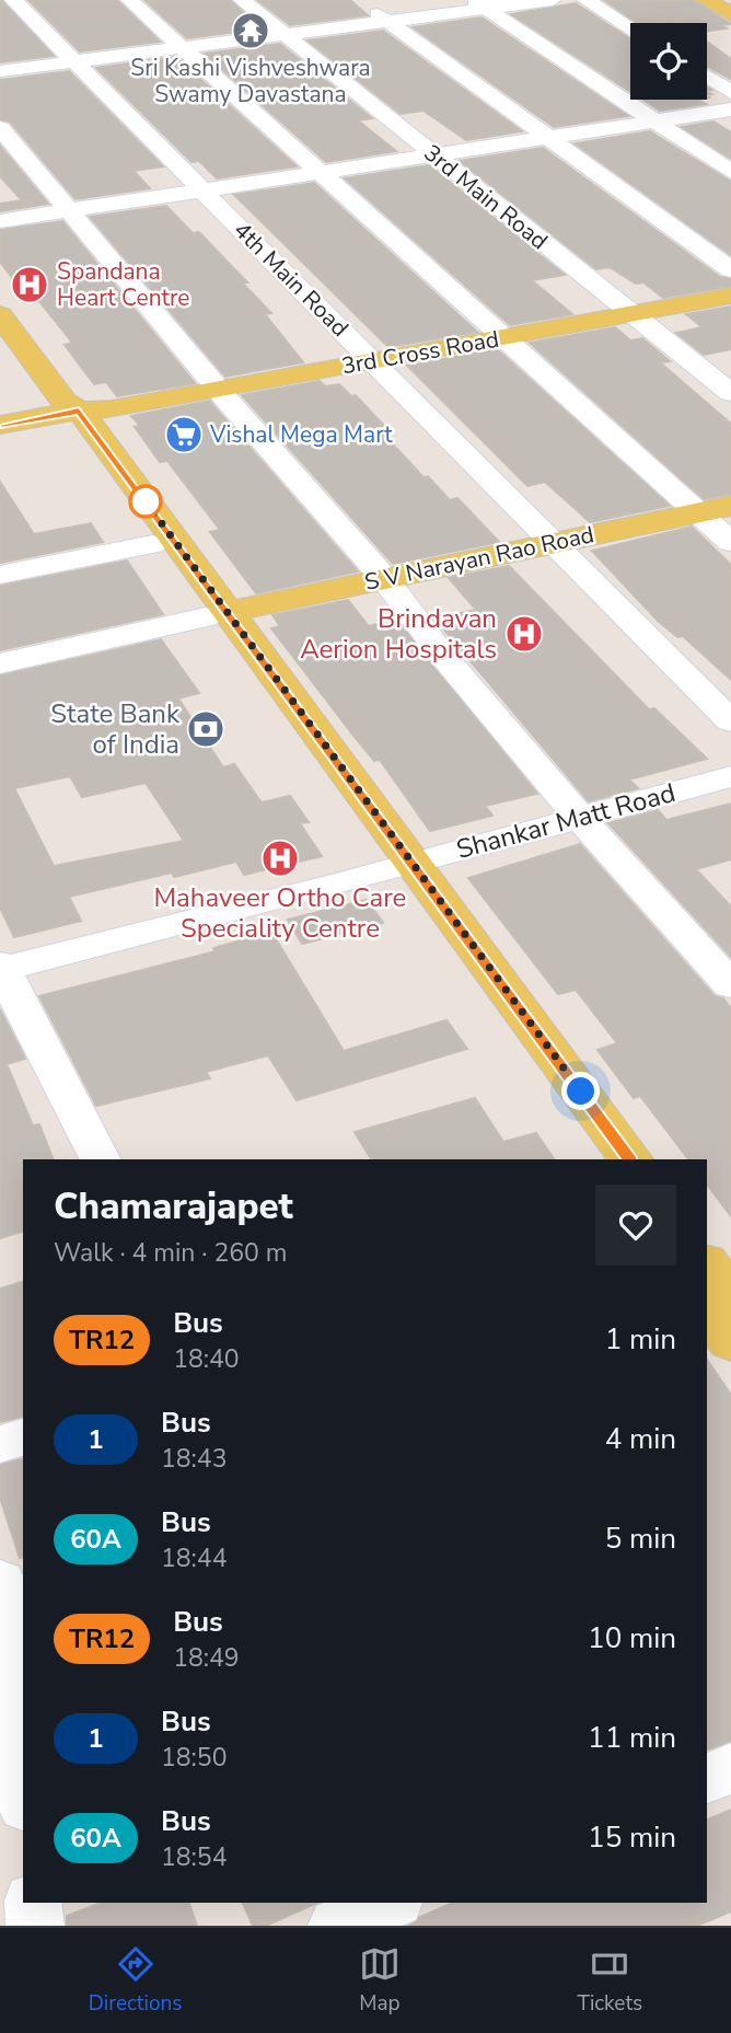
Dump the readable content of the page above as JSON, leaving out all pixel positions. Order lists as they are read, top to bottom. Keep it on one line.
{"streets":{"main road":["3rd Cross Road","S V Narayan Rao Road"],"street":["3rd Main Road","4th Main Road","Shankar Matt Road"]},"crossings":[["3rd Main Road","3rd Cross Road"],["4th Main Road","3rd Cross Road"],["4th Main Road","S V Narayan Rao Road"]],"places":{"temple":["Sri Kashi Vishveshwara Swamy Davastana"],"hospital":["Spandana Heart Centre","Brindavan Aerion Hospitals","Mahaveer Ortho Care Speciality Centre"],"supermarket":["Vishal Mega Mart"],"bank":["State Bank of India"]},"lines":["bus line TR12"],"page":{"heading":["Chamarajapet","Walk · 4 min · 260 m"],"list":[{"mark":"TR12","name":"Bus","note":"18:40","value":"1 min"},{"mark":"1","name":"Bus","note":"18:43","value":"4 min"},{"mark":"60A","name":"Bus","note":"18:44","value":"5 min"},{"mark":"TR12","name":"Bus","note":"18:49","value":"10 min"},{"mark":"1","name":"Bus","note":"18:50","value":"11 min"},{"mark":"60A","name":"Bus","note":"18:54","value":"15 min"}],"tabs":["Directions","Map","Tickets"]}}
